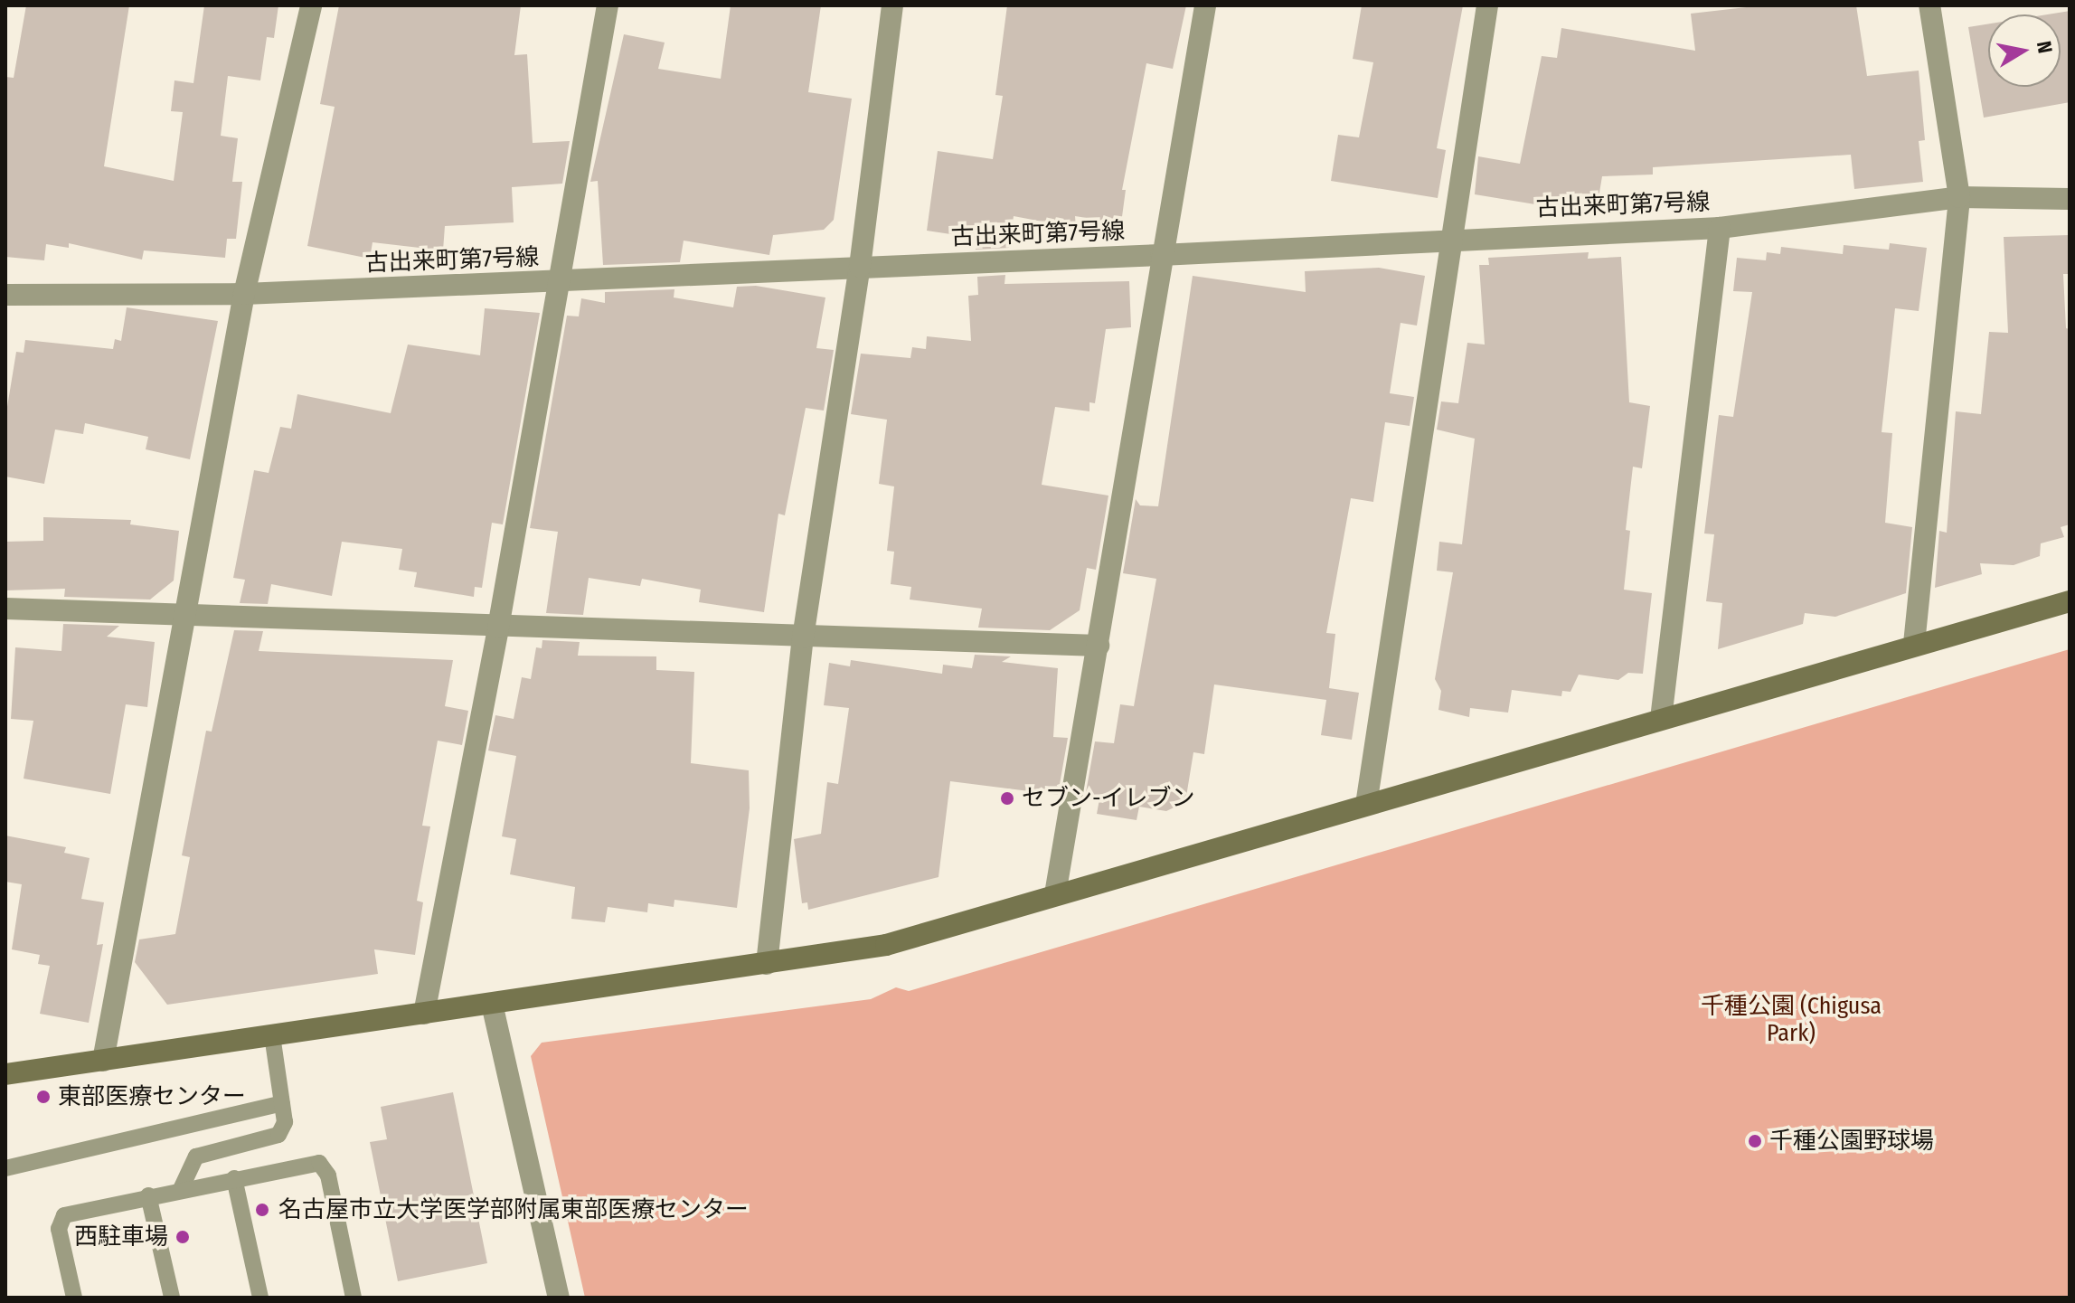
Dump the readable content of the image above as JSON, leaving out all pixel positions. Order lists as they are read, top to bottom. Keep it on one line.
{"streets":{"street":["古出来町第7号線"]},"parks":["千種公園 (Chigusa Park)"],"places":["セブン-イレブン","東部医療センター","千種公園野球場","名古屋市立大学医学部附属東部医療センター","西駐車場"],"north":"right"}
